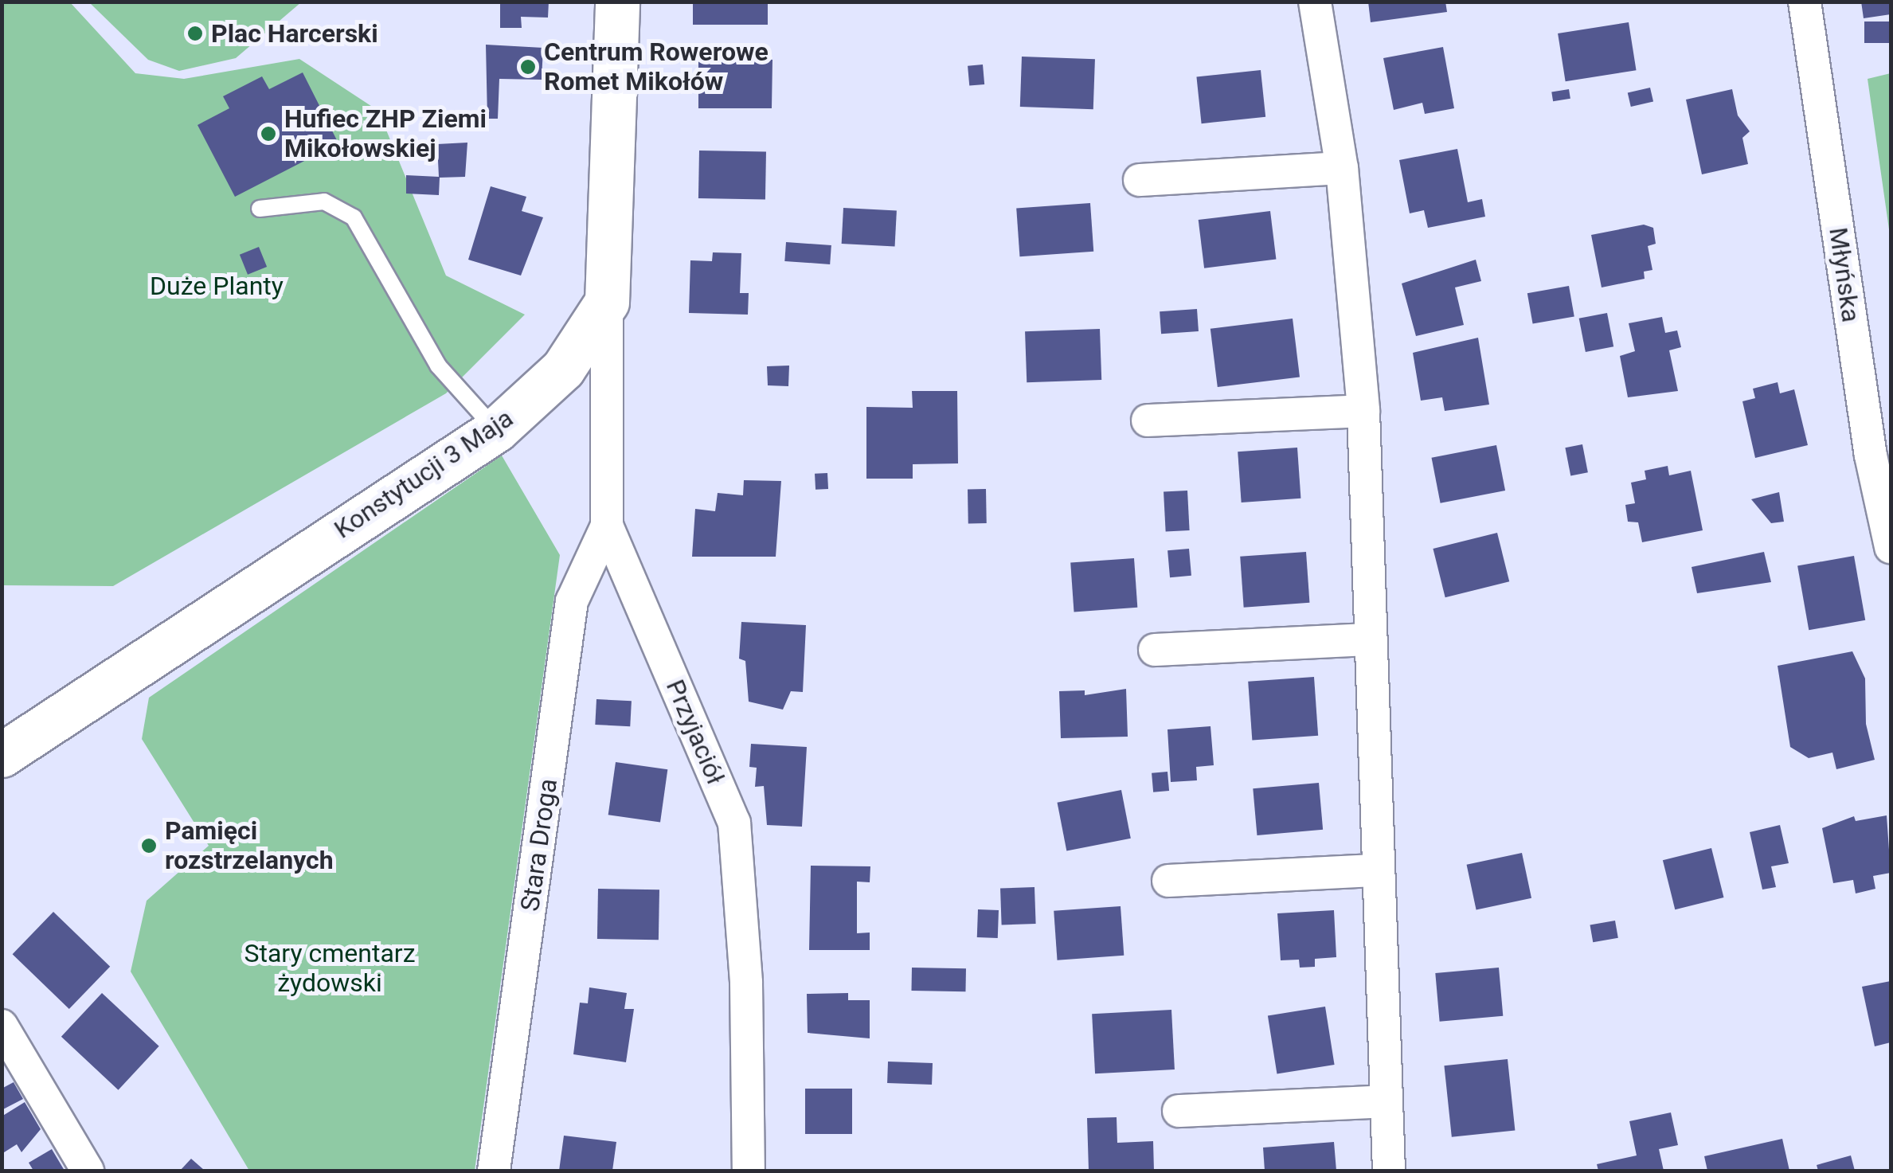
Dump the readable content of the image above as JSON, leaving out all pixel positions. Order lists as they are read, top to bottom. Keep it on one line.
{"streets":{"street":["Młyńska","Konstytucji 3 Maja","Przyjaciół","Stara Droga"]},"crossings":[["Konstytucji 3 Maja","Przyjaciół"],["Przyjaciół","Stara Droga"]],"parks":["Duże Planty","Stary cmentarz żydowski"],"places":["Plac Harcerski","Centrum Rowerowe Romet Mikołów","Hufiec ZHP Ziemi Mikołowskiej","Pamięci rozstrzelanych"]}
